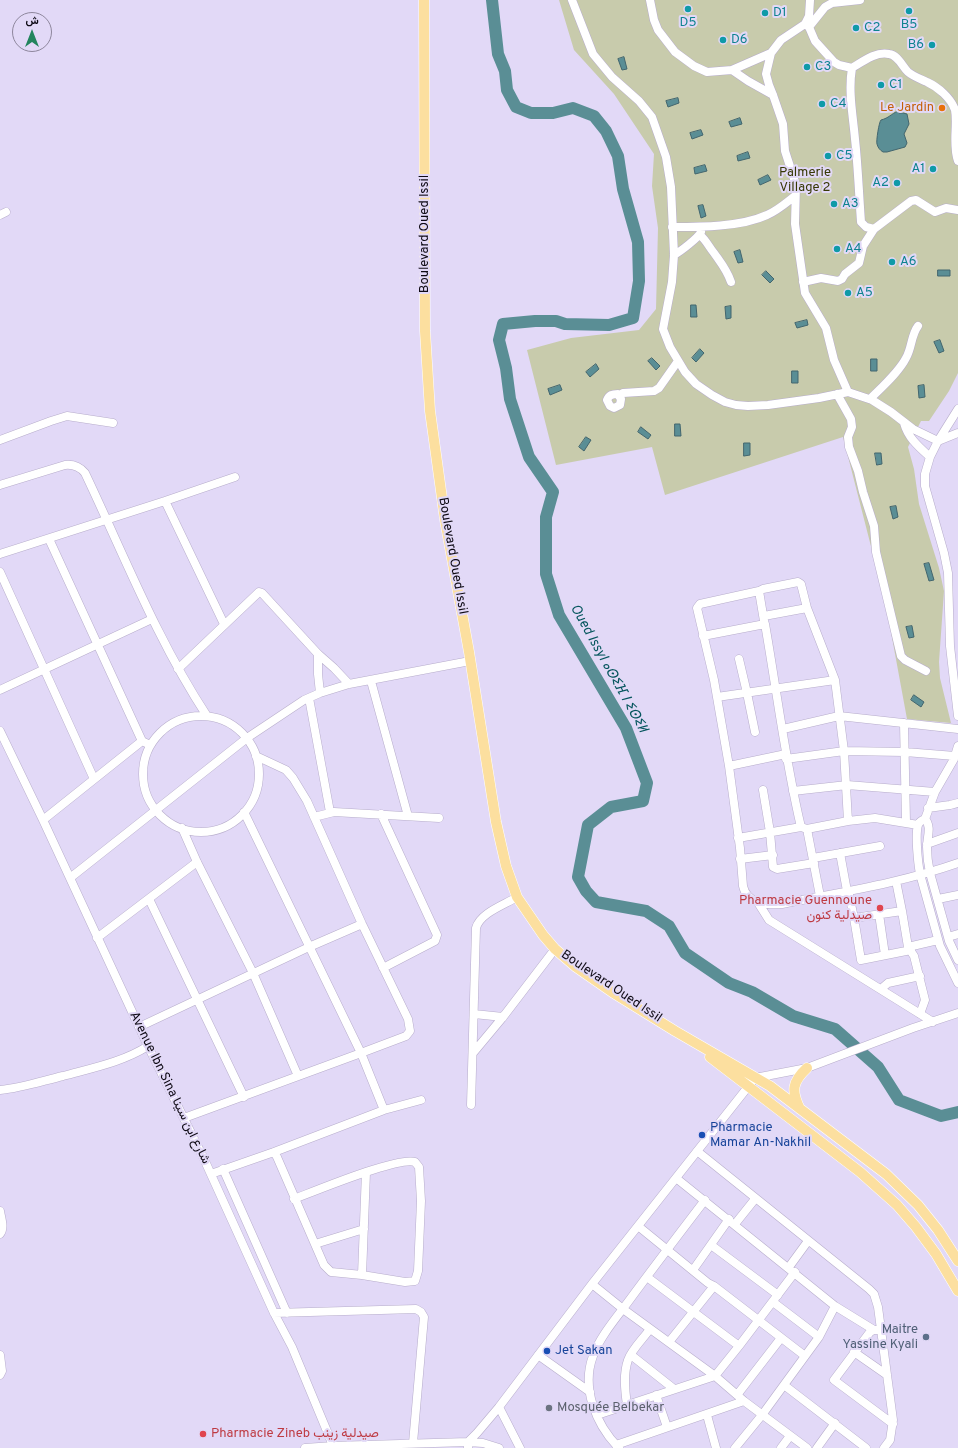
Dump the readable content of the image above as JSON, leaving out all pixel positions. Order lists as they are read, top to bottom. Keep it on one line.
{"streets":{"main road":["Boulevard Oued Issil"],"street":["Avenue Ibn Sina شارع ابن سينا"]},"water":["Oued Issyl ⴰⵙⵉⴼ ⵏ ⵉⵙⵉⵍ"],"parks":["Palmerie Village 2"],"places":["D5","B5","D1","C2","D6","B6","C3","C1","C4","Le Jardin","C5","A1","A2","A3","A4","A6","A5","Pharmacie Guennoune صيدلية كنون","Pharmacie Mamar An-Nakhil","Maitre Yassine Kyali","Jet Sakan","Mosquée Belbekar","Pharmacie Zineb صيدلية زينب"],"north":"top"}
